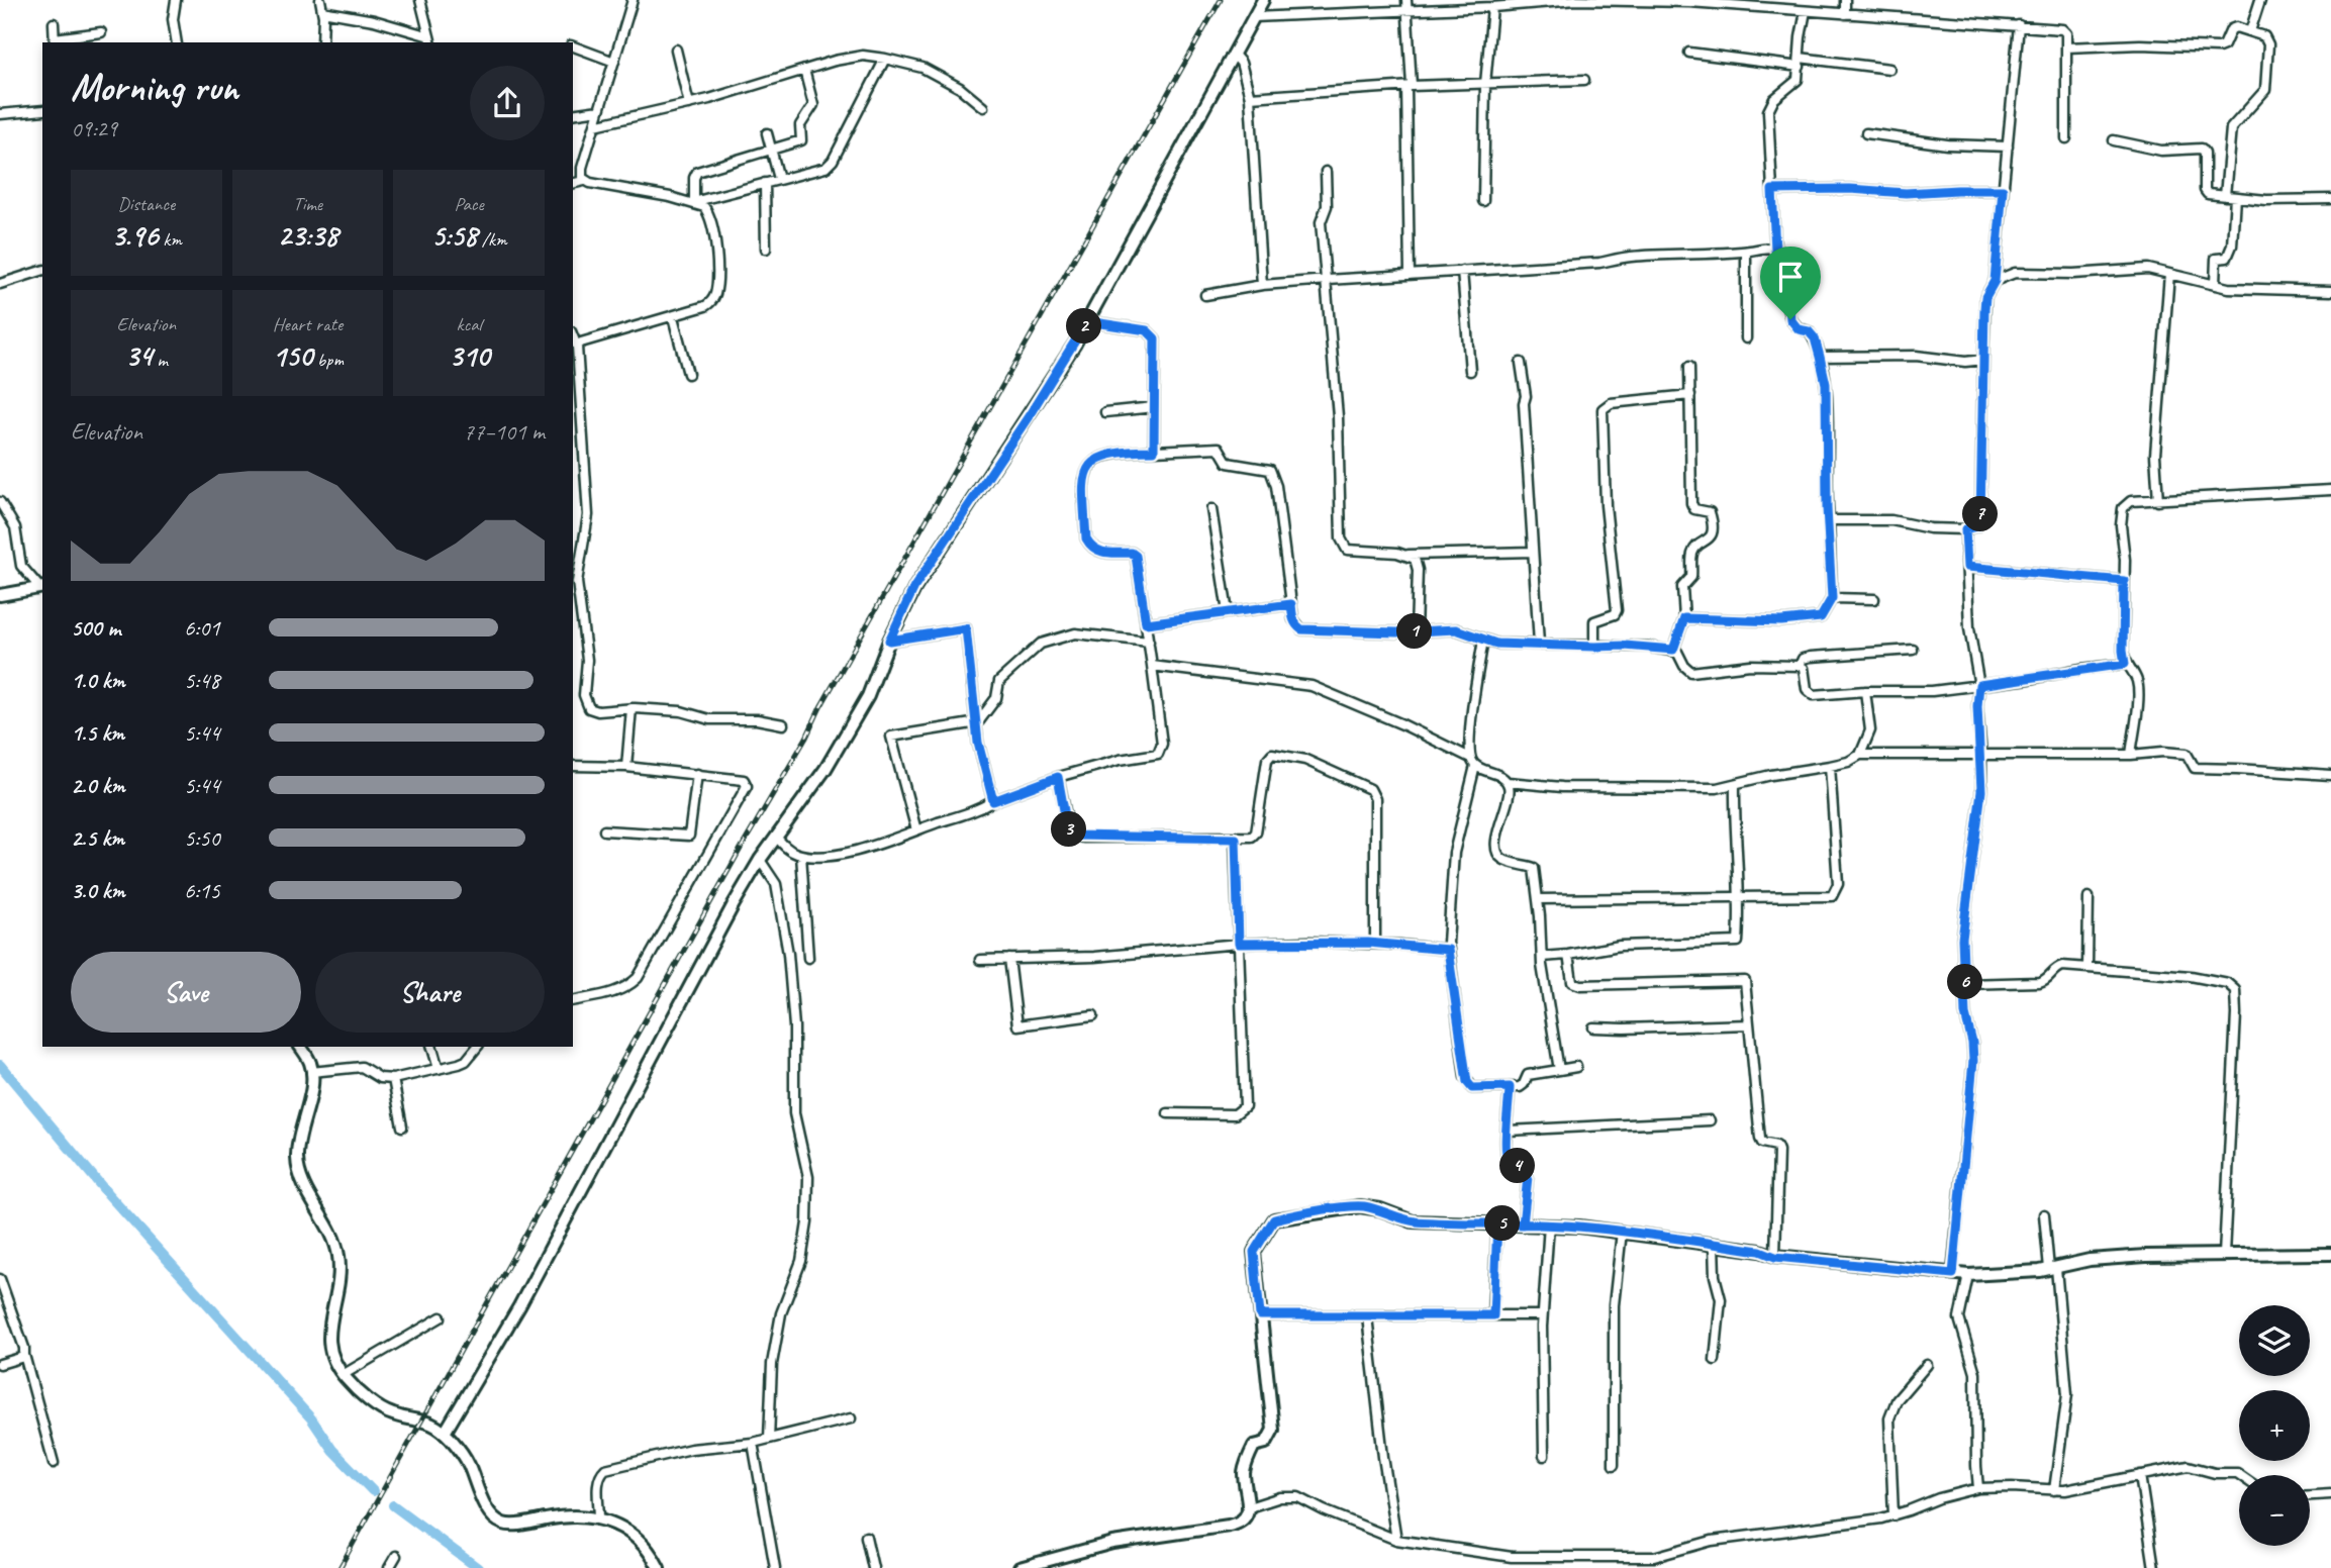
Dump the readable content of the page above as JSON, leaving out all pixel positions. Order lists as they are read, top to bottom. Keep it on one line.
{"page":{"heading":["Morning run","09:29"],"stats":[["Distance","3.96 km"],["Time","23:38"],["Pace","5:58 /km"],["Elevation","34 m"],["Heart rate","150 bpm"],["kcal","310"]],"pins":["2","7","1","3","6","4","5"],"chart":["Elevation","77–101 m"],"list":[{"name":"500 m","note":"6:01"},{"name":"1.0 km","note":"5:48"},{"name":"1.5 km","note":"5:44"},{"name":"2.0 km","note":"5:44"},{"name":"2.5 km","note":"5:50"},{"name":"3.0 km","note":"6:15"}],"buttons":["Save","Share"],"map_buttons":["+","−"]}}
